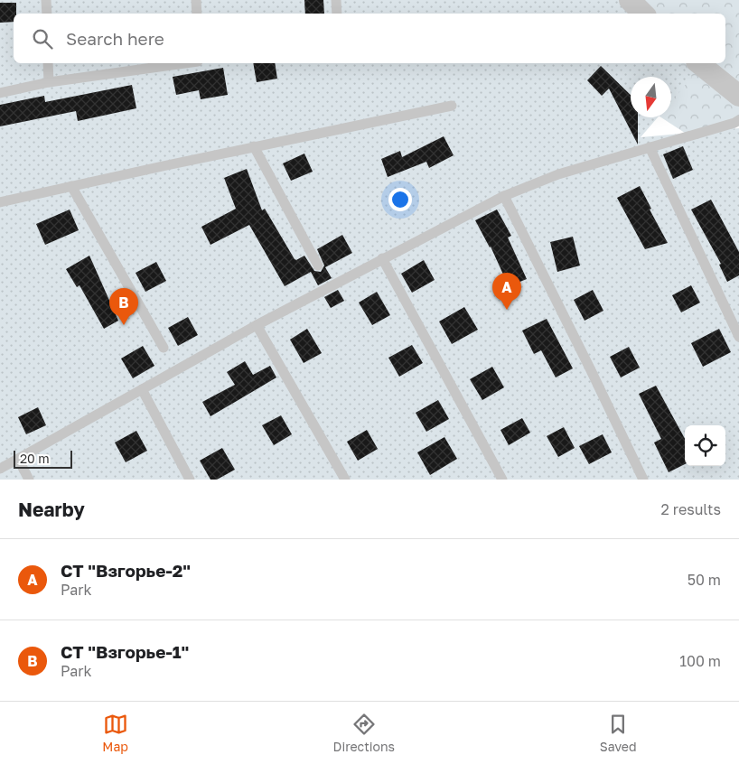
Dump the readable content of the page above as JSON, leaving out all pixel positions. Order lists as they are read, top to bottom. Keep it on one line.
{"scale_bar":"20 m","north":"bottom","page":{"search":"Search here","pins":["A","B"],"scale":"20 m","heading":["Nearby","2 results"],"list":[{"mark":"A","name":"СТ \"Взгорье-2\"","note":"Park","value":"50 m"},{"mark":"B","name":"СТ \"Взгорье-1\"","note":"Park","value":"100 m"}],"nav":["Map","Directions","Saved"]}}
